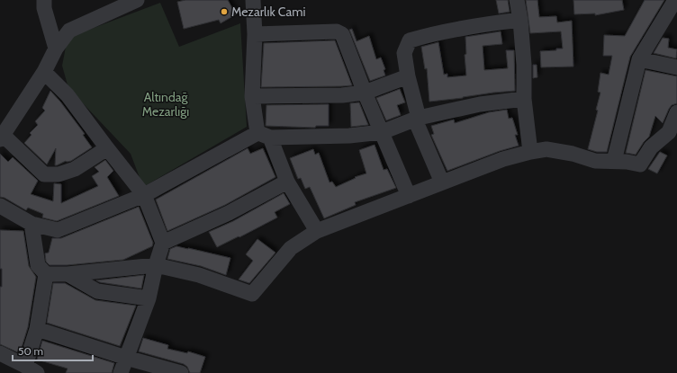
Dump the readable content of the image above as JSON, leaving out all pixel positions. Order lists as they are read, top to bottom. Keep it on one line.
{"parks":["Altındağ Mezarlığı"],"places":["Mezarlık Cami"],"scale_bar":"50 m"}
